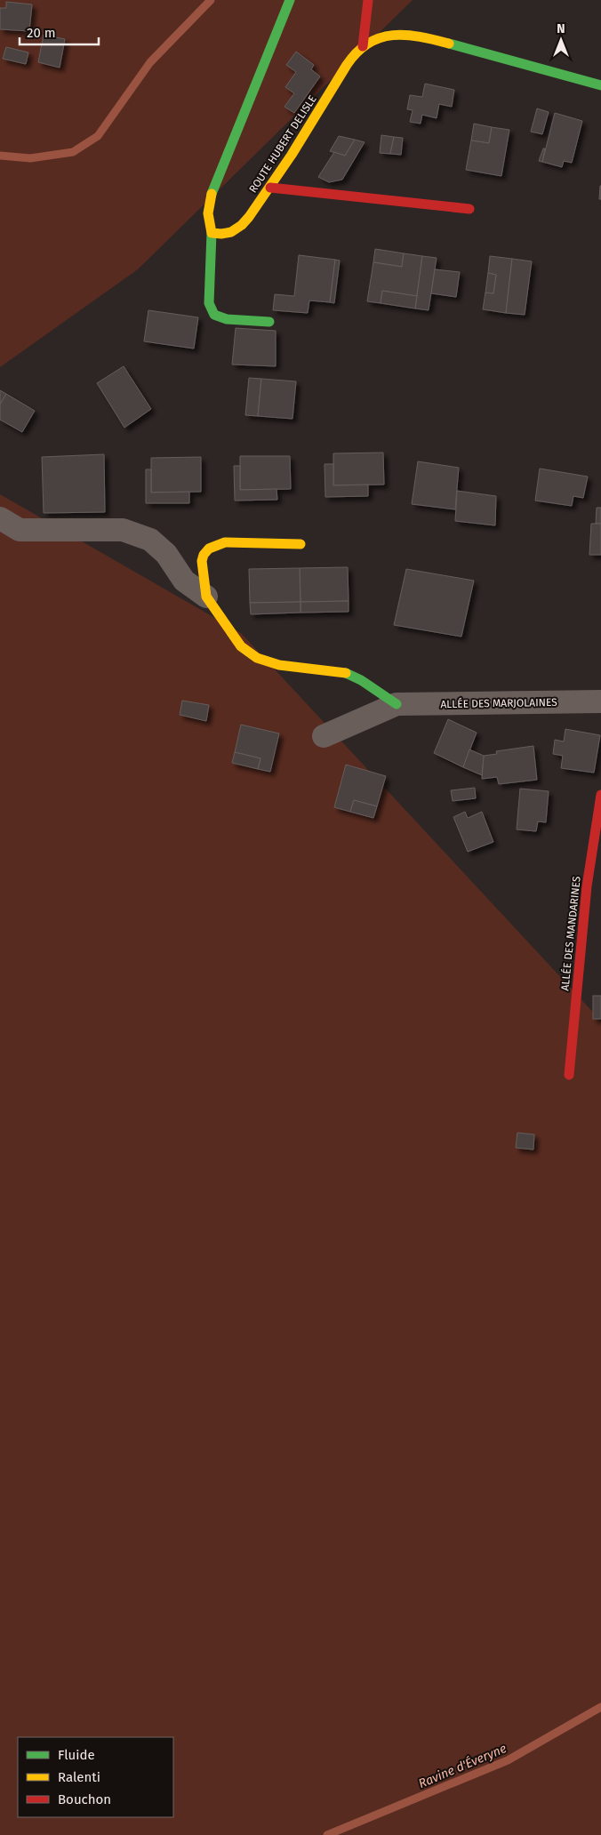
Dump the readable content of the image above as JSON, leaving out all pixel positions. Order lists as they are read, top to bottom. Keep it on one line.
{"streets":{"street":["ROUTE HUBERT DELISLE","ALLÉE DES MARJOLAINES","ALLÉE DES MANDARINES"]},"water":["Ravine d'Éveryne"],"legend":["Fluide","Ralenti","Bouchon"],"scale_bar":"20 m","north":"top"}
